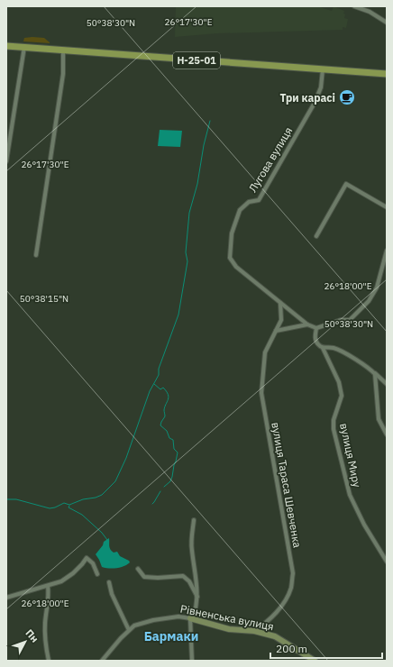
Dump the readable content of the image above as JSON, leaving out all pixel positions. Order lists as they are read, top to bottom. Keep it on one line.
{"streets":{"main road":["Н-25-01"],"street":["Лугова вулиця","вулиця Миру","вулиця Тараса Шевченка","Рівненська вулиця"]},"crossings":[["Н-25-01","Лугова вулиця"],["Лугова вулиця","вулиця Тараса Шевченка"],["вулиця Тараса Шевченка","Рівненська вулиця"]],"districts":["Бармаки"],"places":{"cafe":["Три карасі"]},"scale_bar":"200 m","north":"top right","coordinates":["26°17'30\"E","50°38'30\"N","26°18'00\"E","50°38'15\"N"]}
